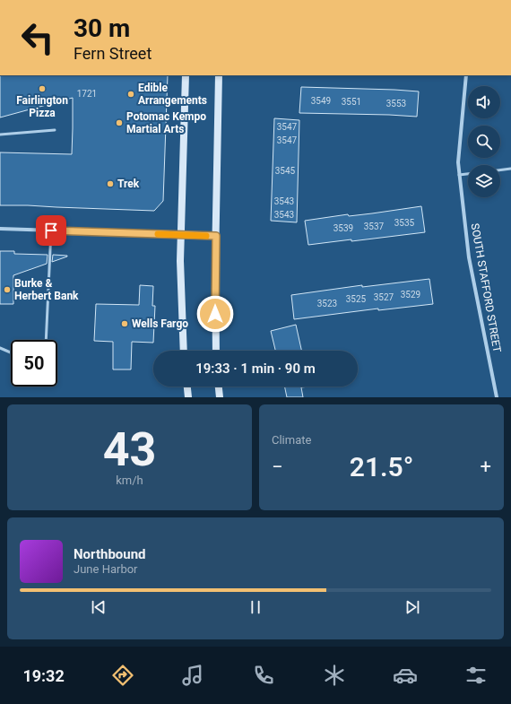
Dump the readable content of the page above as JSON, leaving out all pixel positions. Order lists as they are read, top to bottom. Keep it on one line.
{"streets":{"street":["SOUTH STAFFORD STREET"]},"places":["Fairlington Pizza","Edible Arrangements","Potomac Kempo Martial Arts","Trek","Burke & Herbert Bank","Wells Fargo"],"house_numbers":["1721","3549","3551","3553","3547","3547","3545","3543","3543","3535","3537","3539","3529","3527","3525","3523"],"page":{"turn":["30 m","Fern Street"],"limit":"50","trip":"19:33 · 1 min · 90 m","tile":[["43","km/h"],"Climate"],"heat":["−","21.5°","+"],"song":["Northbound","June Harbor"],"tabs":"19:32"}}
